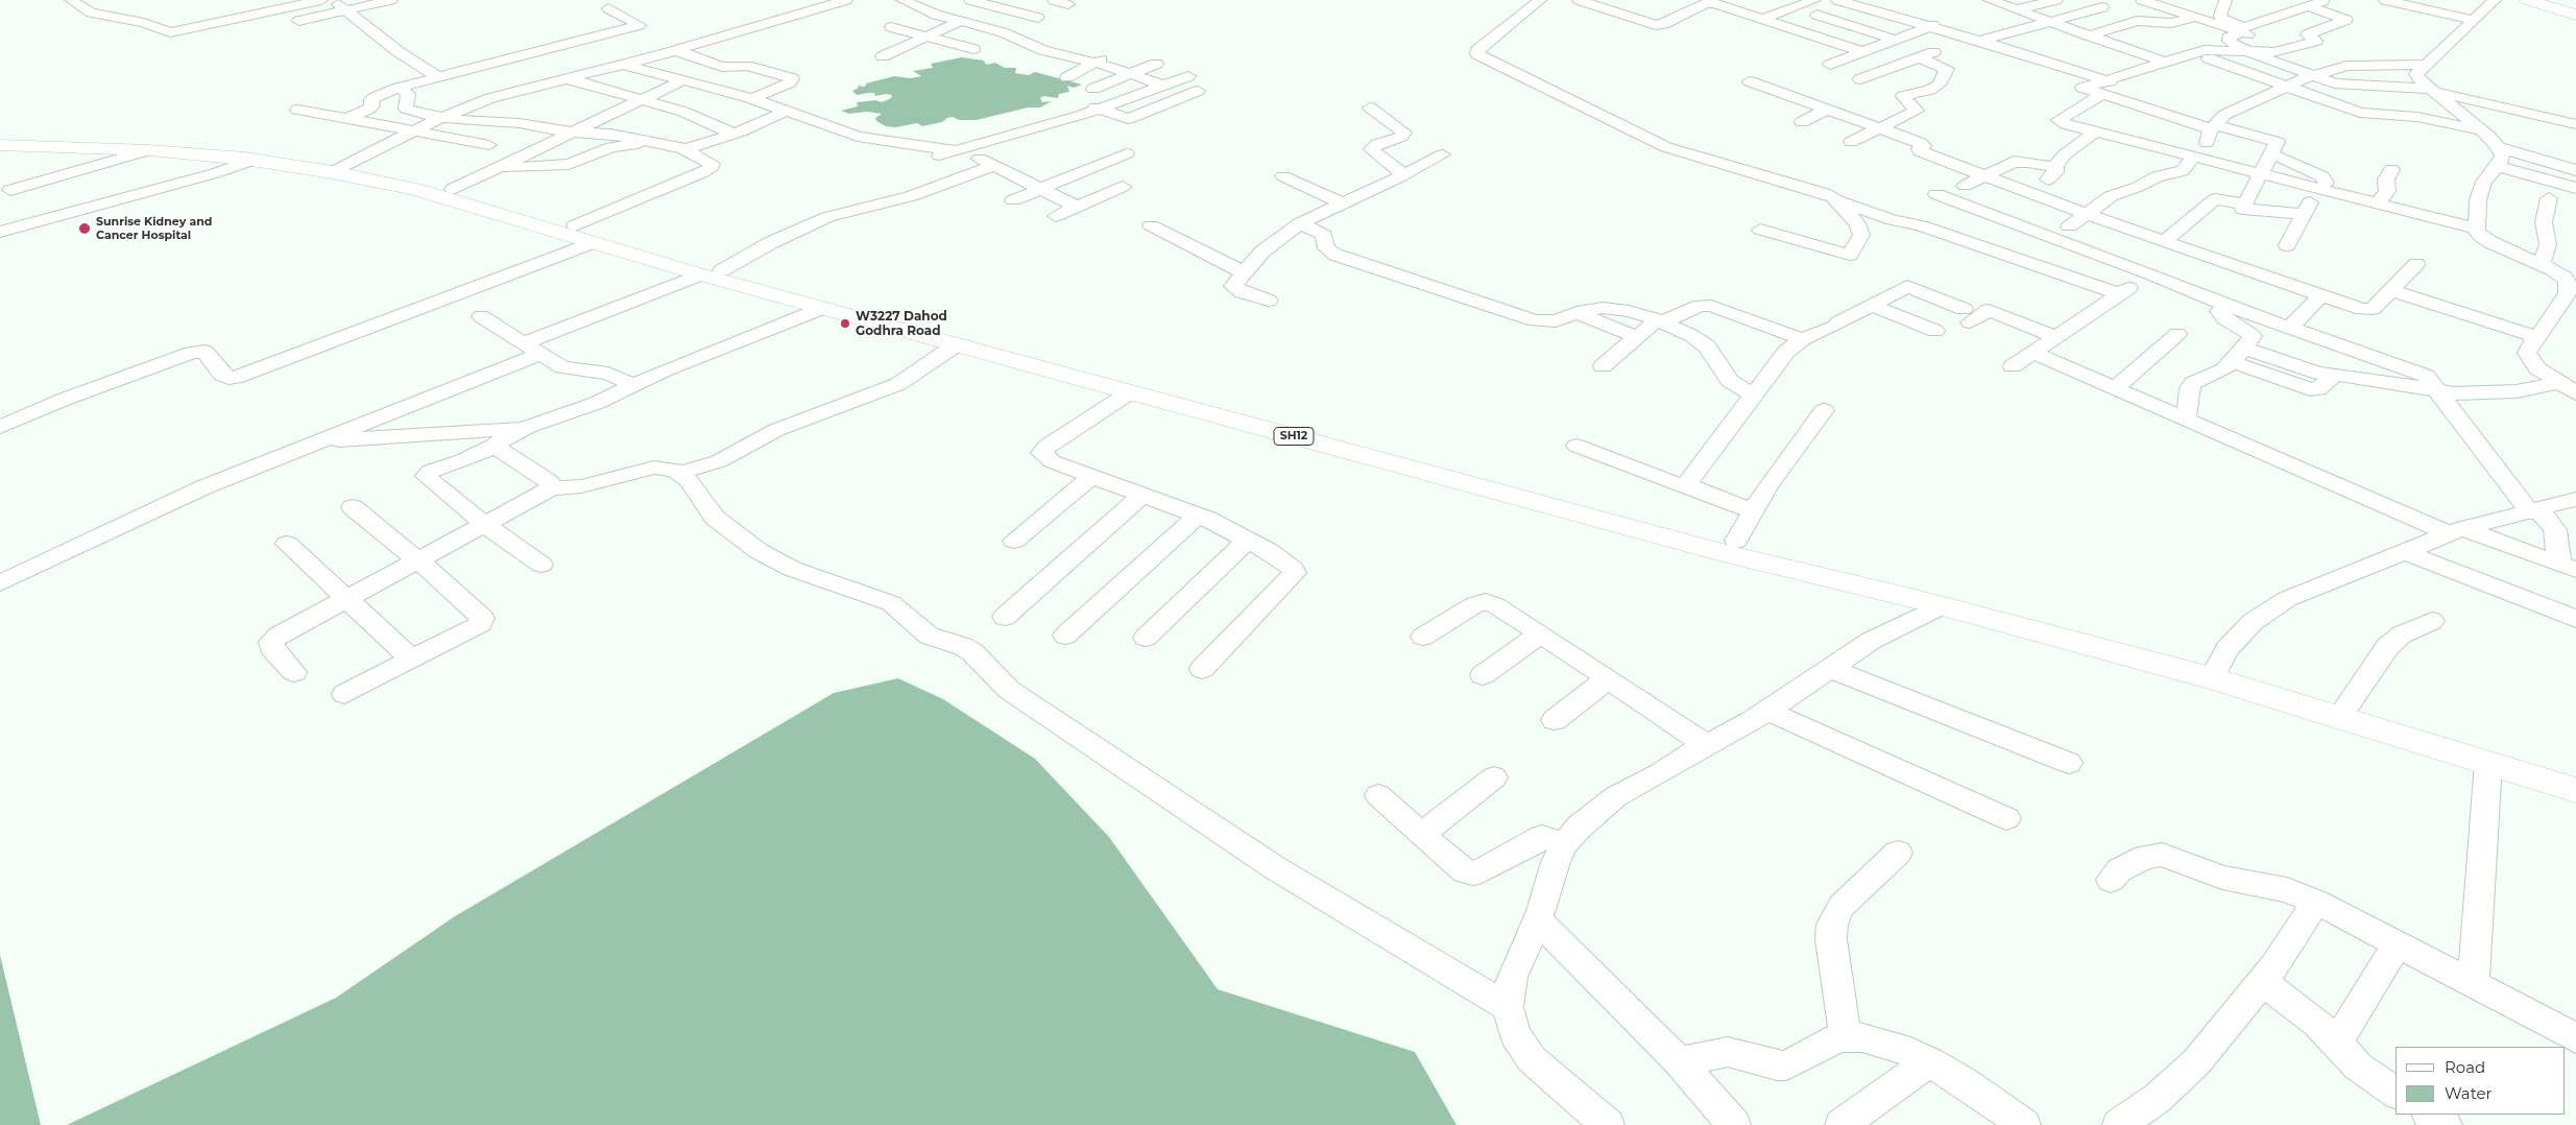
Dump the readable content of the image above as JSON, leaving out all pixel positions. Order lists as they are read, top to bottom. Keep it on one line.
{"streets":{"main road":["SH12"]},"places":["Sunrise Kidney and Cancer Hospital","W3227 Dahod Godhra Road"],"legend":["Road","Water"]}
